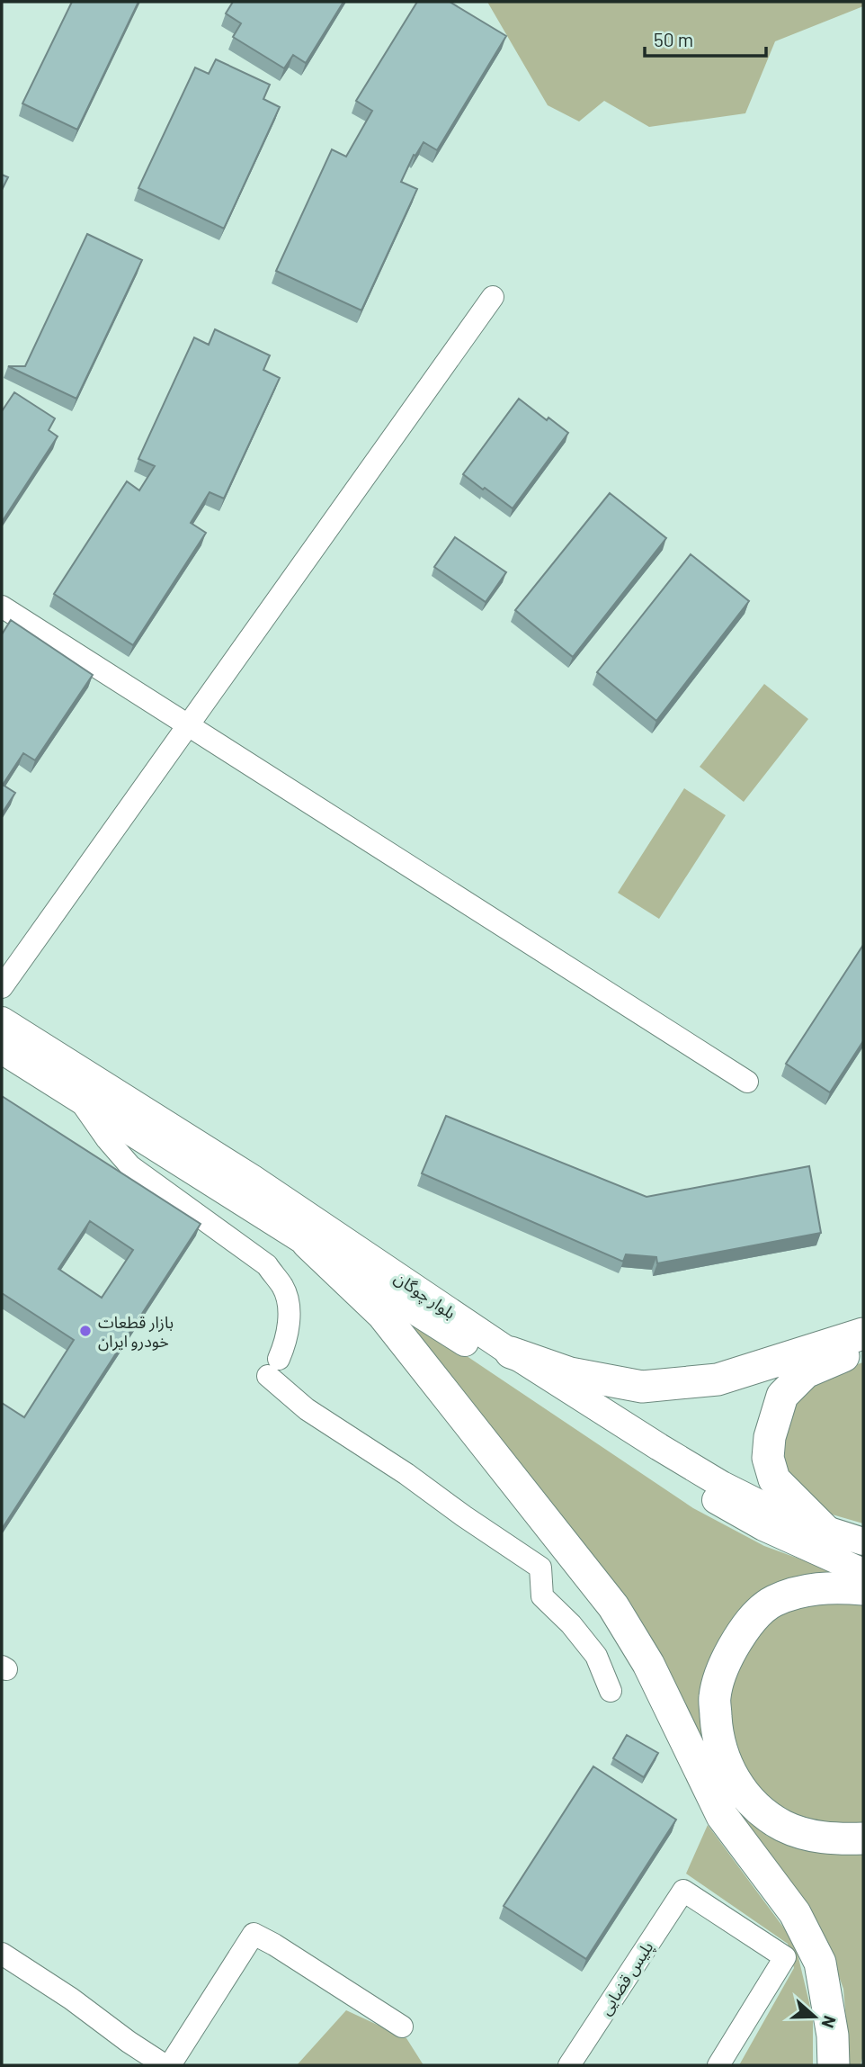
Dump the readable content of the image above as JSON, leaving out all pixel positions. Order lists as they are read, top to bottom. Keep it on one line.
{"streets":{"main road":["بلوار چوگان"],"street":["پلیس قضایی"]},"places":["بازار قطعات خودرو ایران"],"scale_bar":"50 m","north":"right"}
